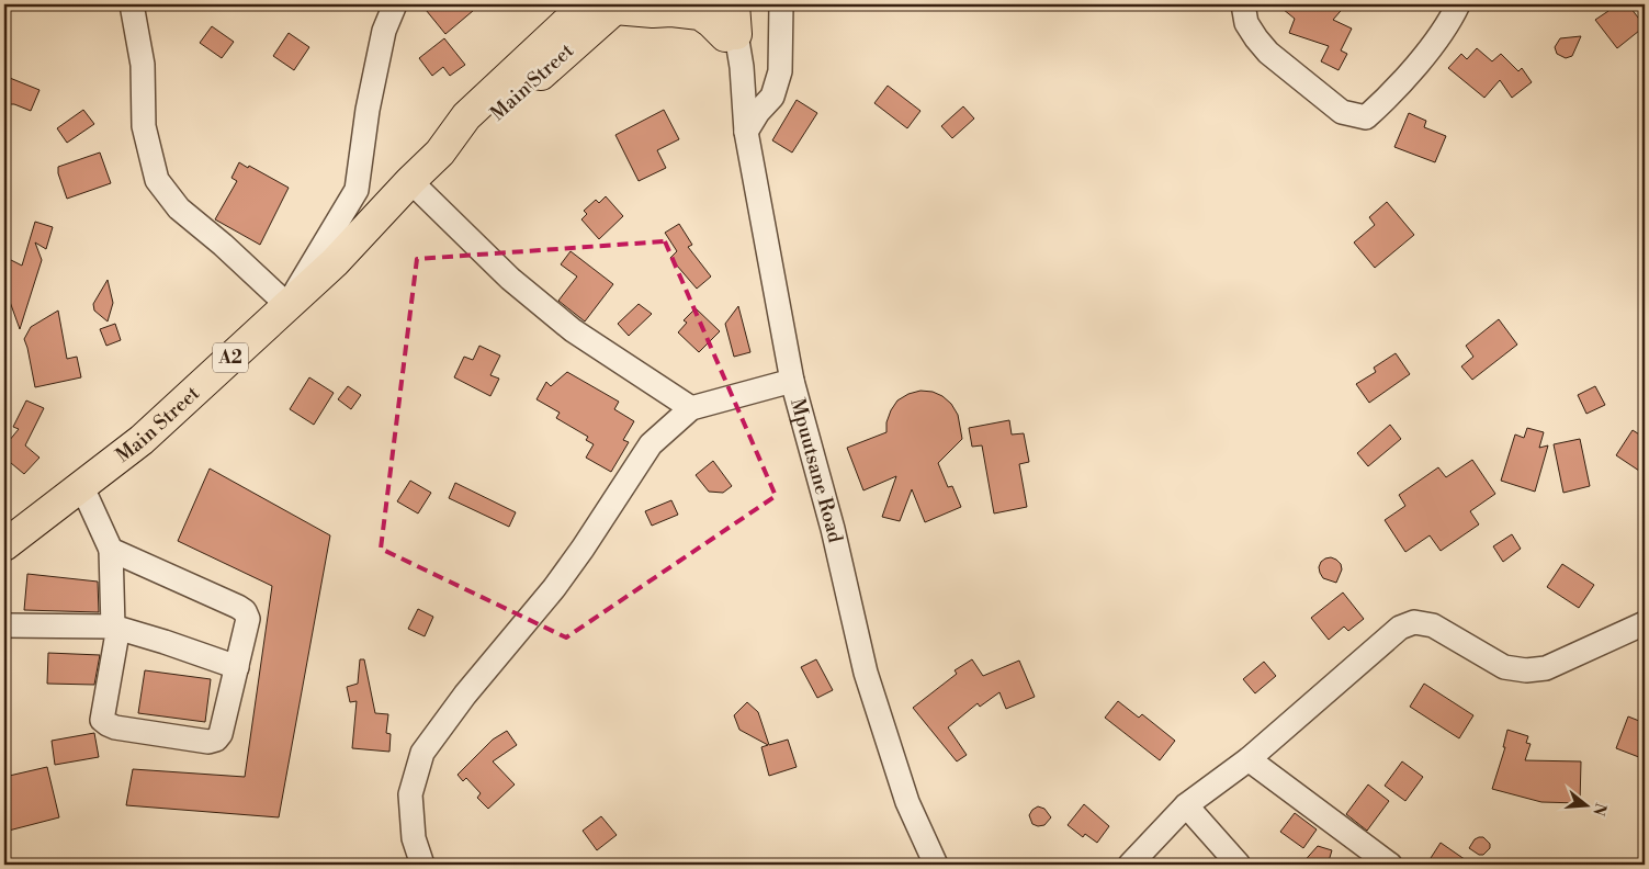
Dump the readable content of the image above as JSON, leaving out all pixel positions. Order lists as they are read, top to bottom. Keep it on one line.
{"streets":{"highway":["Main Street","A2"],"street":["Mpuutsane Road"]},"north":"right"}
